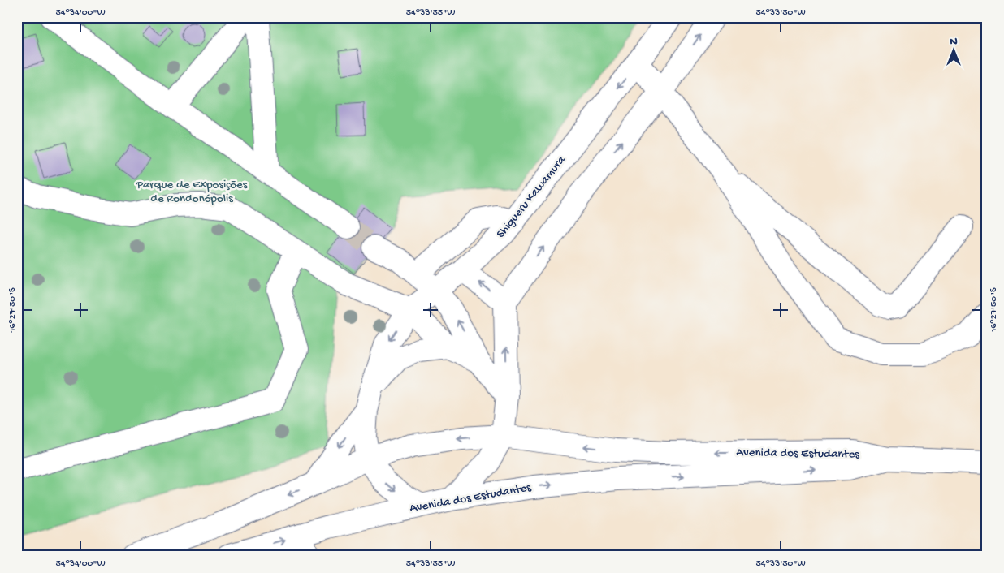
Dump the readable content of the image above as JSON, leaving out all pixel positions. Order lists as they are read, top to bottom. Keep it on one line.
{"streets":{"main road":["Shigueru Kawamura","Avenida dos Estudantes"]},"crossings":[["Shigueru Kawamura","Avenida dos Estudantes"]],"parks":["Parque de Exposições de Rondonópolis"],"north":"top","coordinates":["54°34'00\"W","54°33'55\"W","54°33'50\"W","16°27'50\"S"]}
